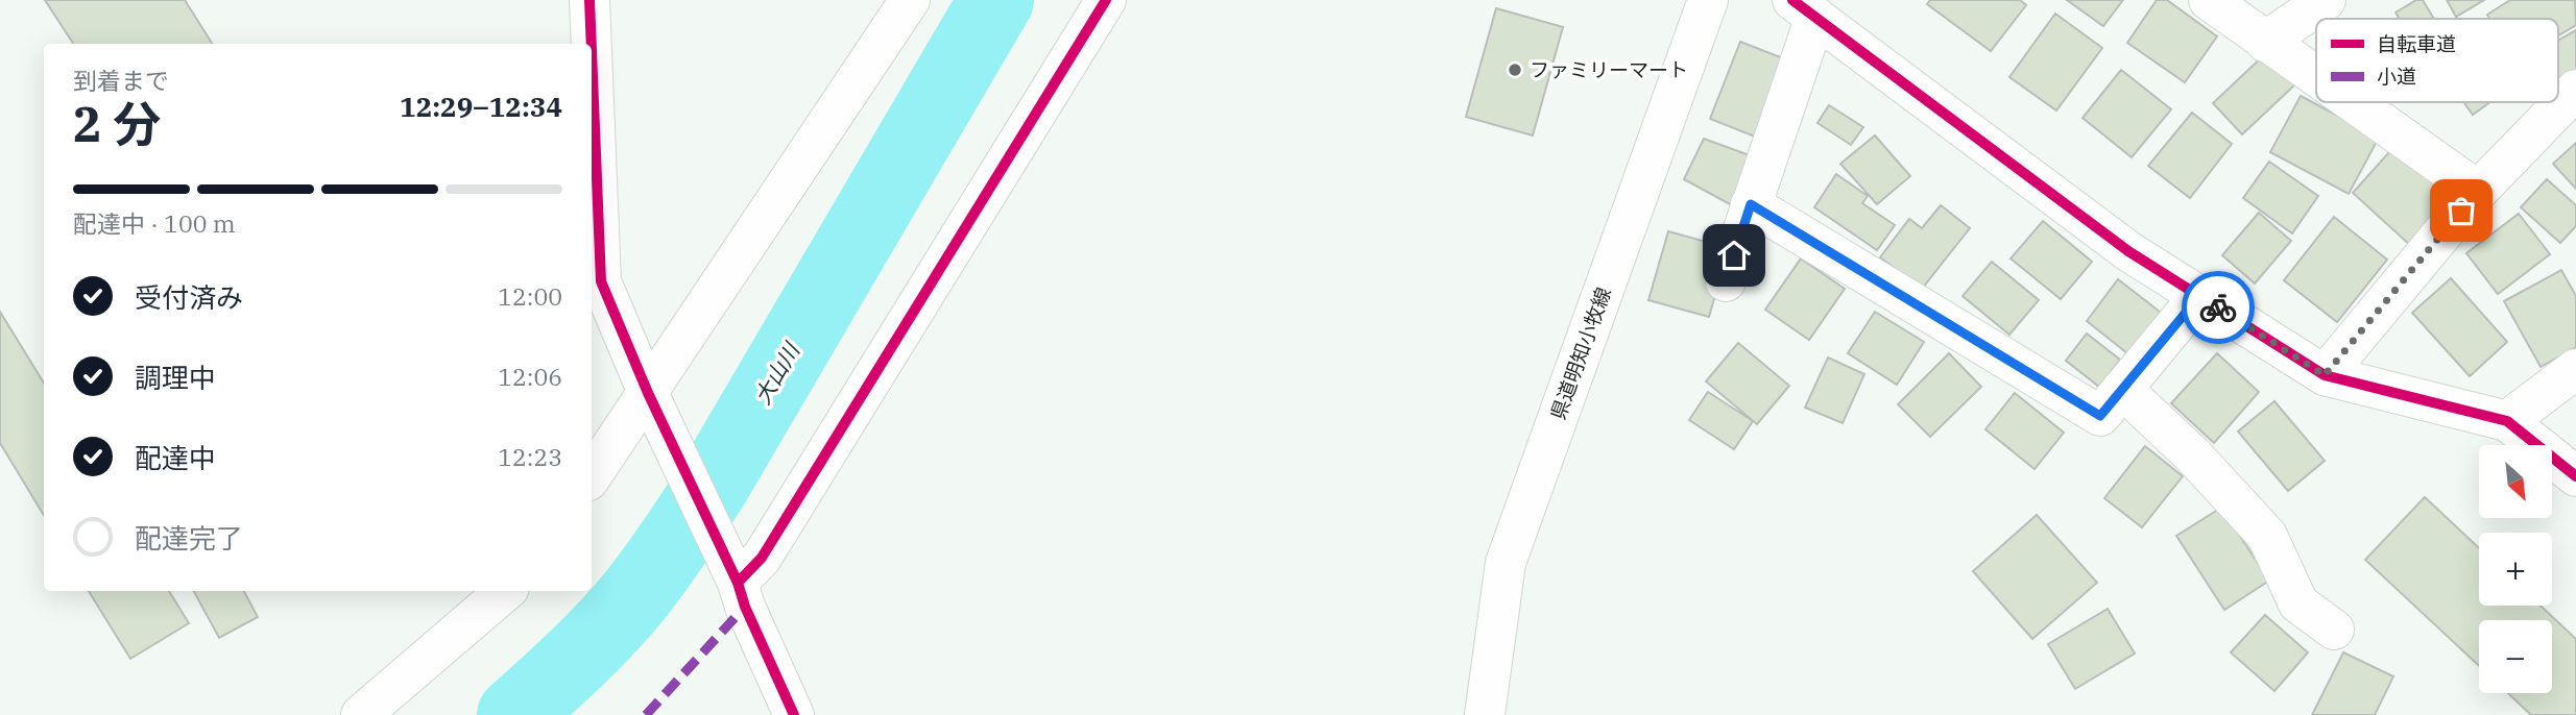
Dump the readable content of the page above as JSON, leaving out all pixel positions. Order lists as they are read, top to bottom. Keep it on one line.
{"streets":{"street":["県道明知小牧線"]},"water":["大山川"],"places":["ファミリーマート"],"legend":["自転車道","小道"],"north":"bottom right","page":{"heading":["2 分","到着まで","12:29–12:34"],"bar":"配達中 · 100 m","list":[["受付済み","12:00"],["調理中","12:06"],["配達中","12:23"],"配達完了"],"map_buttons":["+","−"]}}
